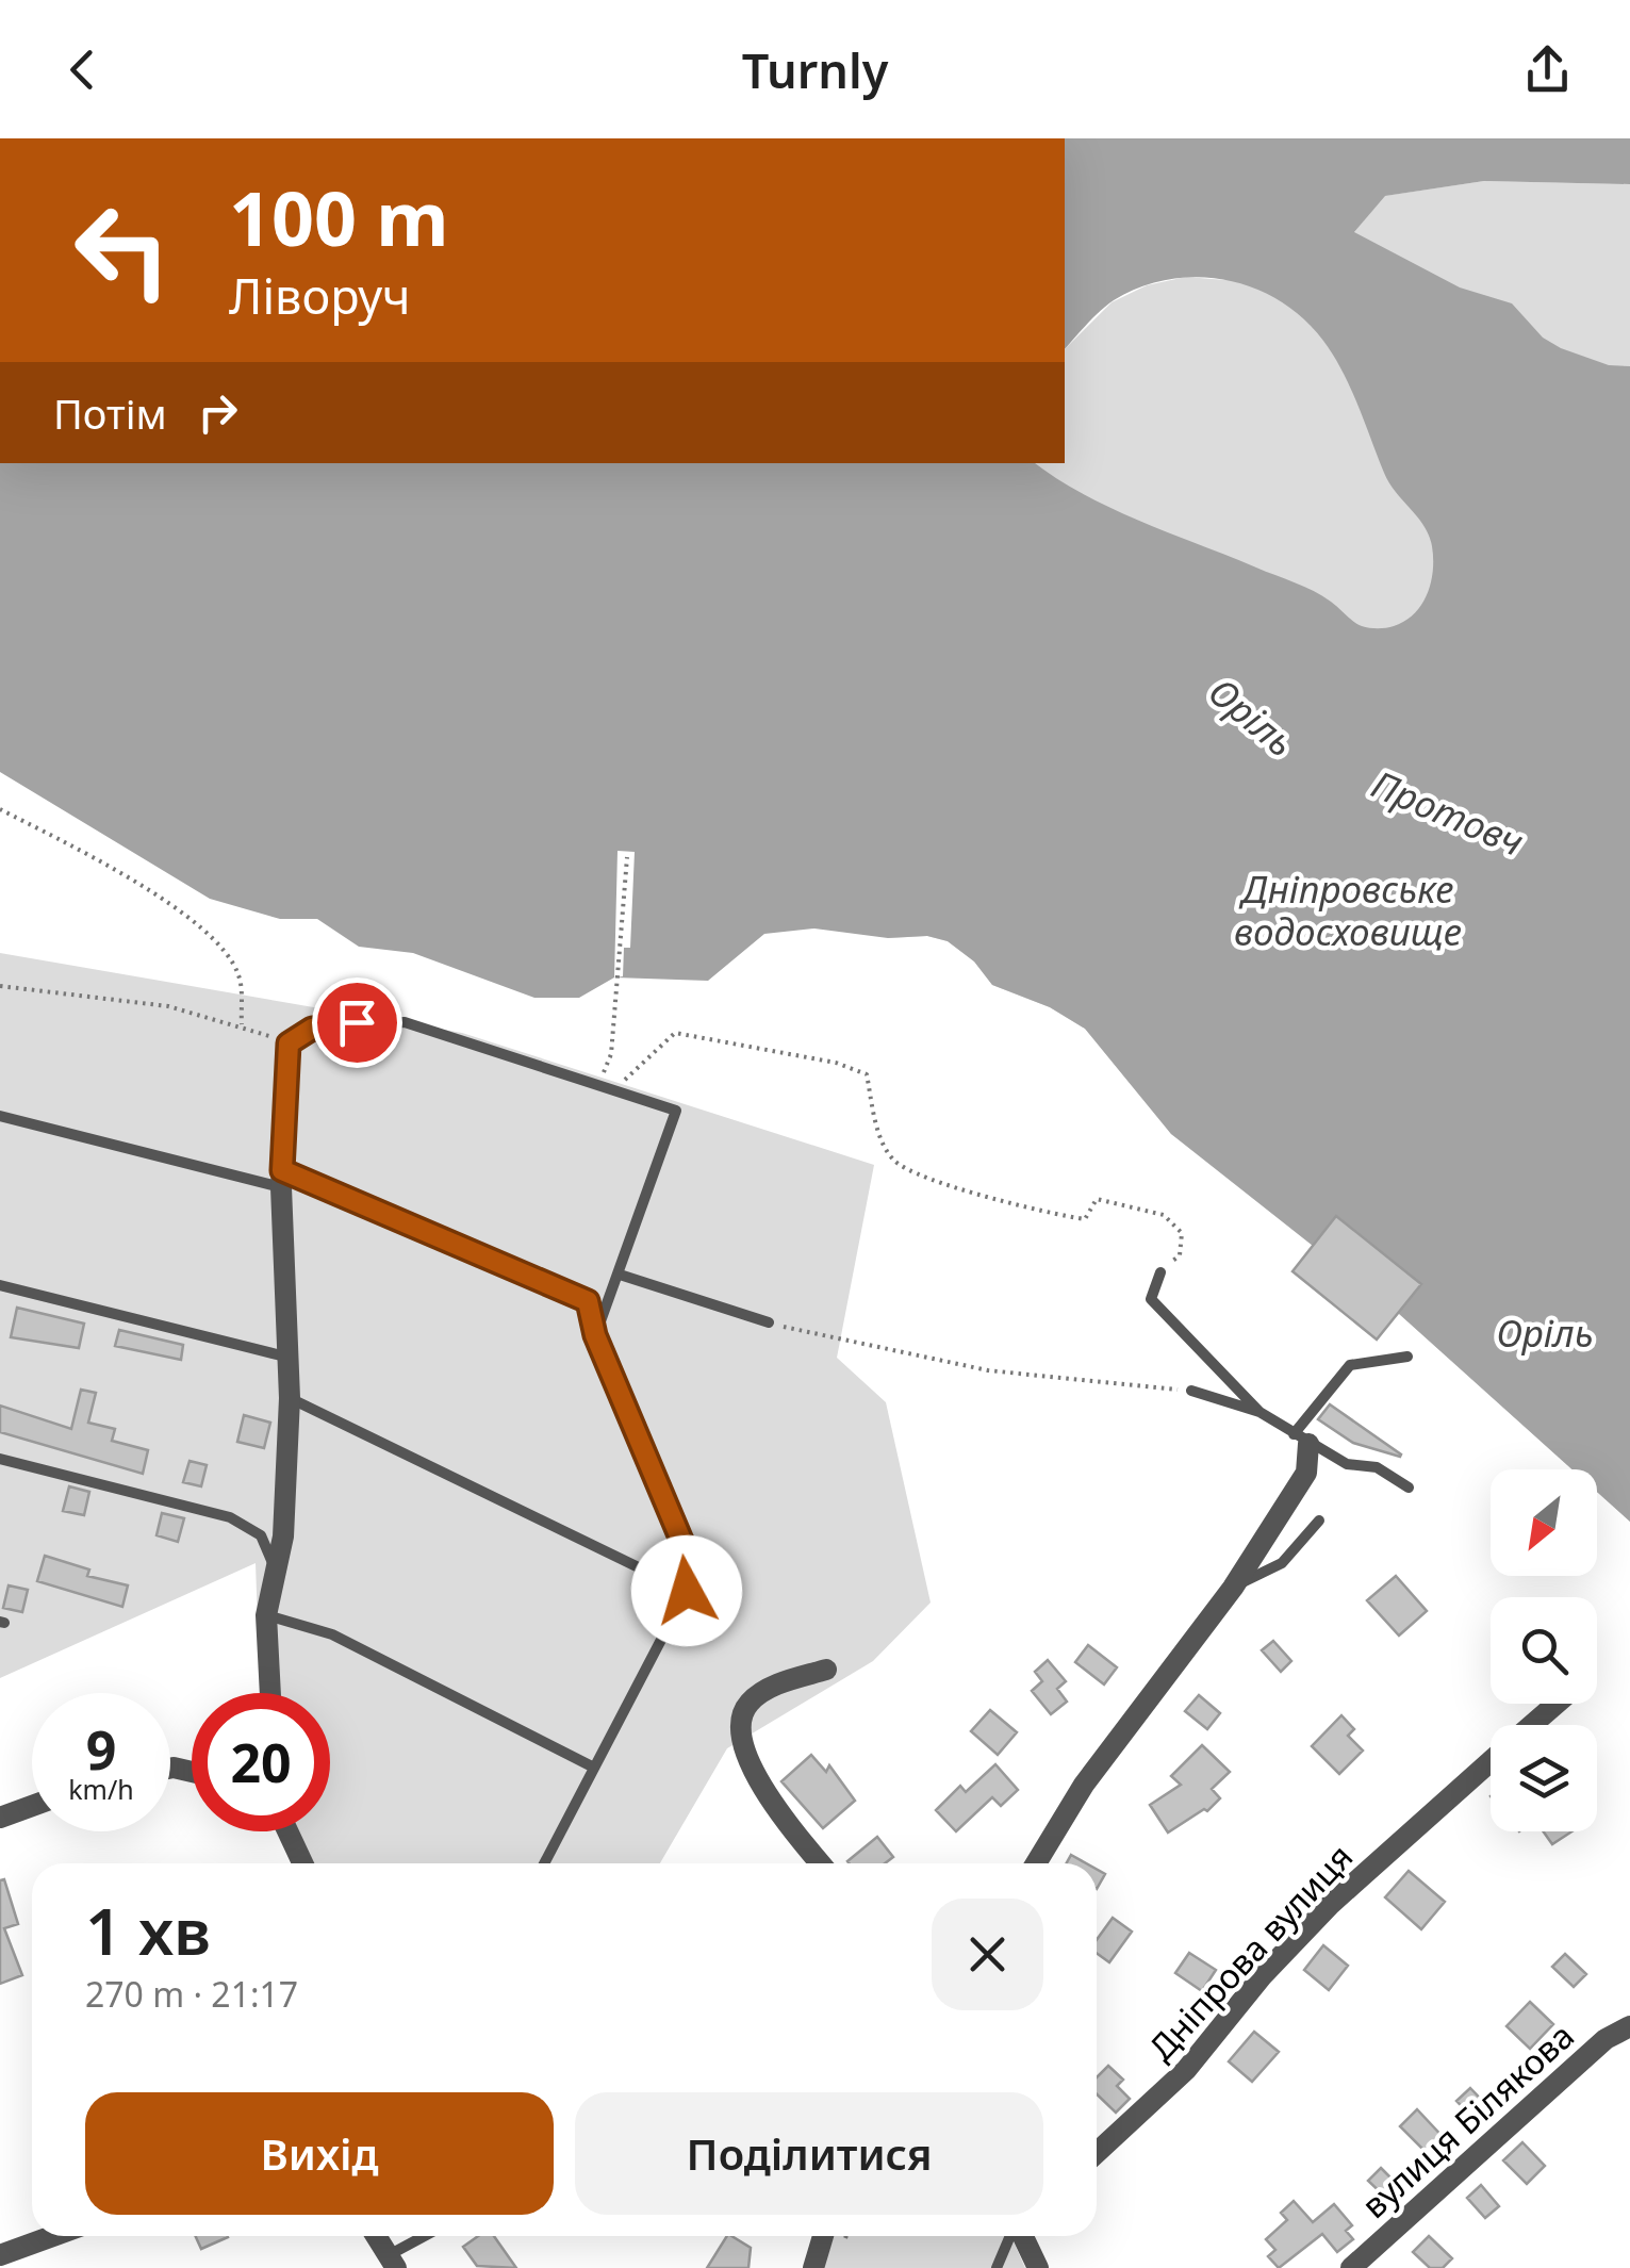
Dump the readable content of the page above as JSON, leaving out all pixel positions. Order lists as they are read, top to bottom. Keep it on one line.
{"streets":{"street":["Дніпрова вулиця","вулиця Білякова"]},"water":["Оріль","Протовч","Дніпровське водосховище","Орiль"],"north":"bottom left","page":{"header":"Turnly","turn":["100 m","Ліворуч"],"then":"Потім","speed":"9 km/h","limit":"20","heading":["1 хв","270 m · 21:17"],"buttons":["Вихід","Поділитися"]}}
